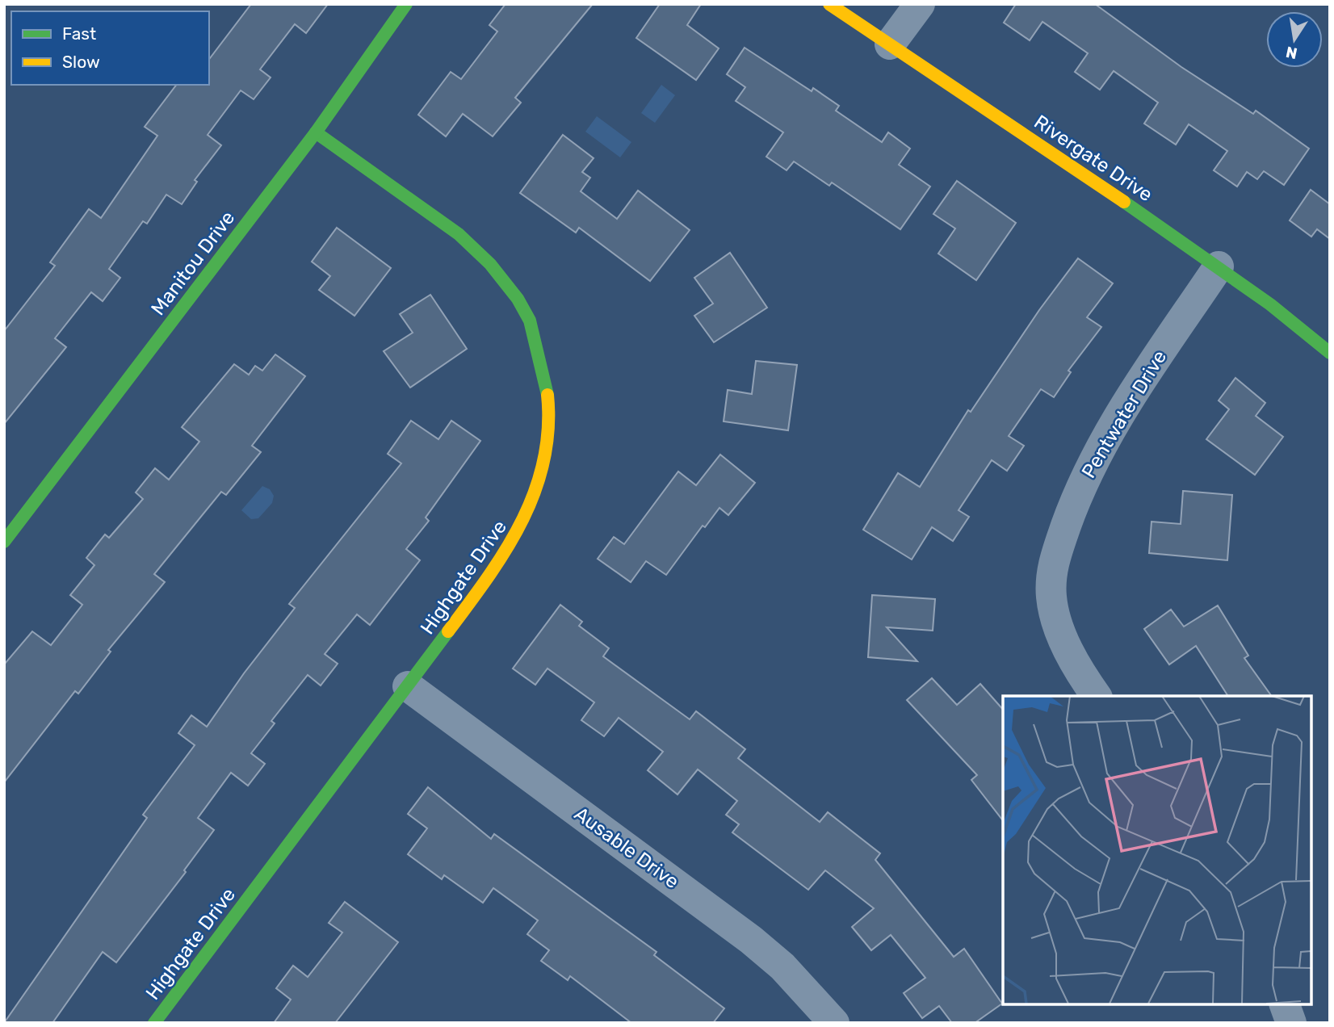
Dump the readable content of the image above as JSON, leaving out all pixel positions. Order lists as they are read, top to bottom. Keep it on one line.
{"streets":{"street":["Rivergate Drive","Manitou Drive","Pentwater Drive","Highgate Drive","Ausable Drive"]},"crossings":[["Rivergate Drive","Pentwater Drive"],["Manitou Drive","Highgate Drive"],["Highgate Drive","Ausable Drive"]],"legend":["Fast","Slow"],"north":"bottom"}
